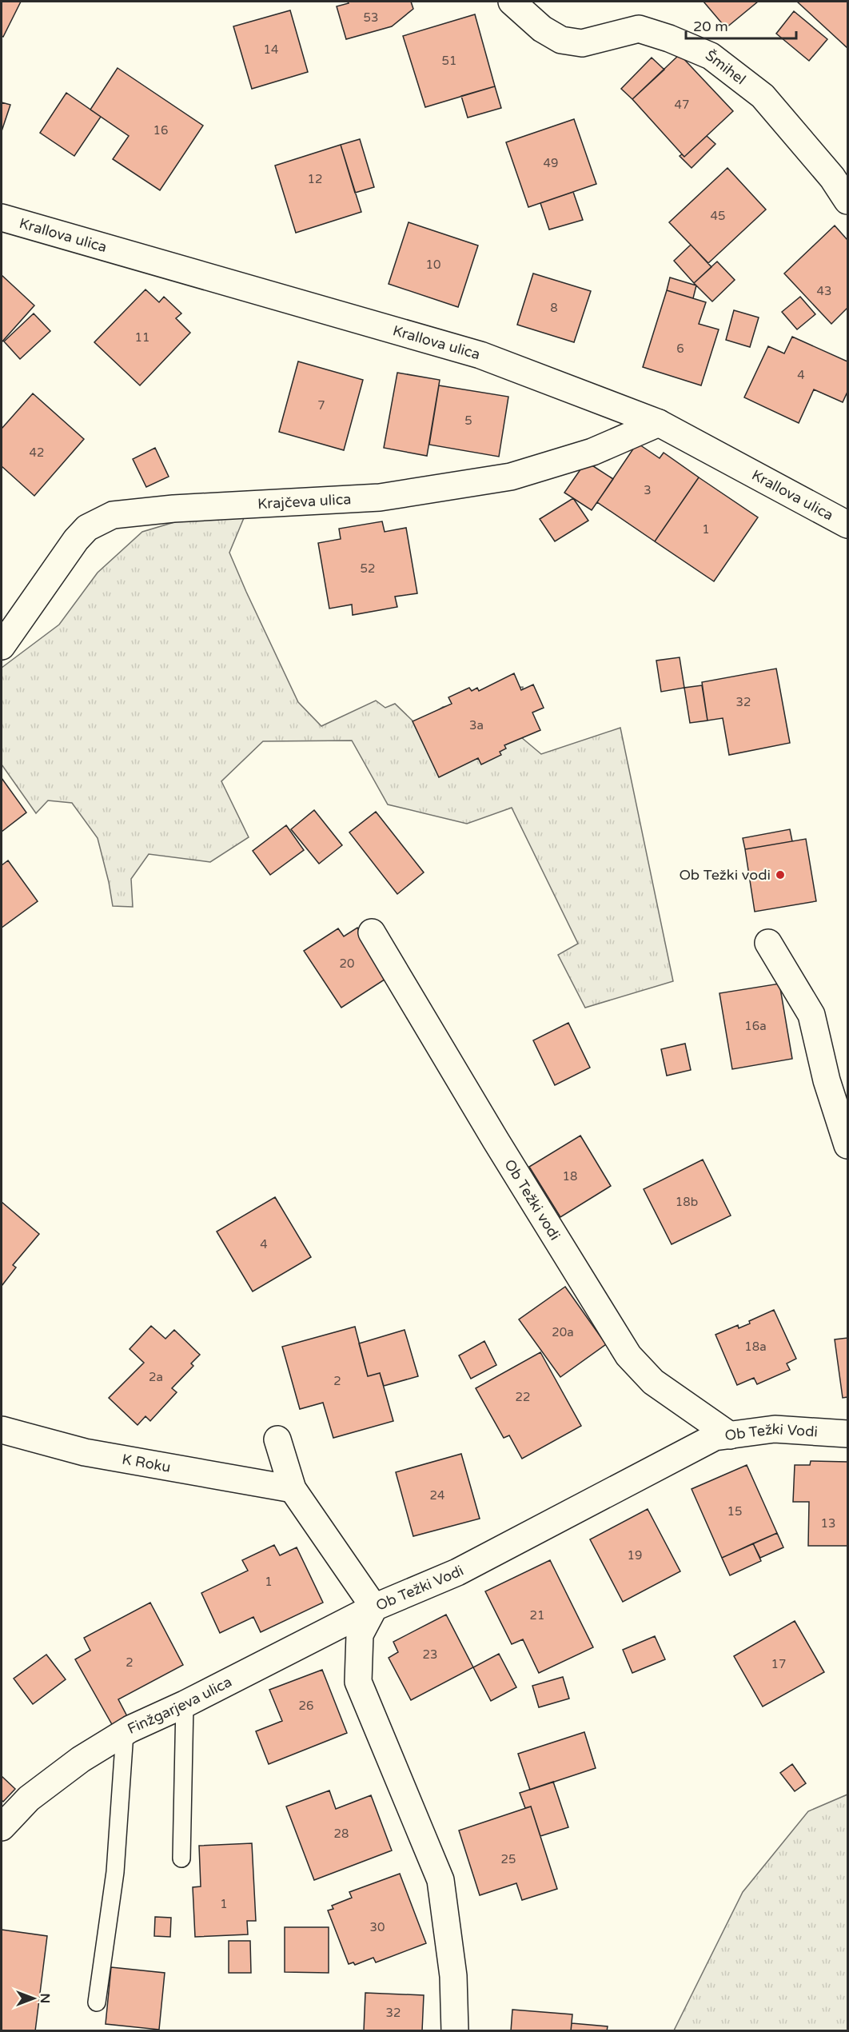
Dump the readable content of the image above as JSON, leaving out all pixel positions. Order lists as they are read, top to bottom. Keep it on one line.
{"streets":{"street":["Šmihel","Krallova ulica","Krajčeva ulica","Ob Težki vodi","Ob Težki Vodi","K Roku","Finžgarjeva ulica"]},"crossings":[["Krallova ulica","Krajčeva ulica"],["Ob Težki vodi","Ob Težki Vodi"],["Ob Težki Vodi","Finžgarjeva ulica"]],"places":["Ob Težki vodi"],"house_numbers":["53","14","51","47","16","49","12","45","10","43","8","11","6","4","7","5","42","3","1","52","32","3a","20","16a","18","18b","4","20a","18a","2a","2","22","24","15","13","19","1","21","23","2","17","26","28","25","1","30","32"],"scale_bar":"20 m","north":"right"}
